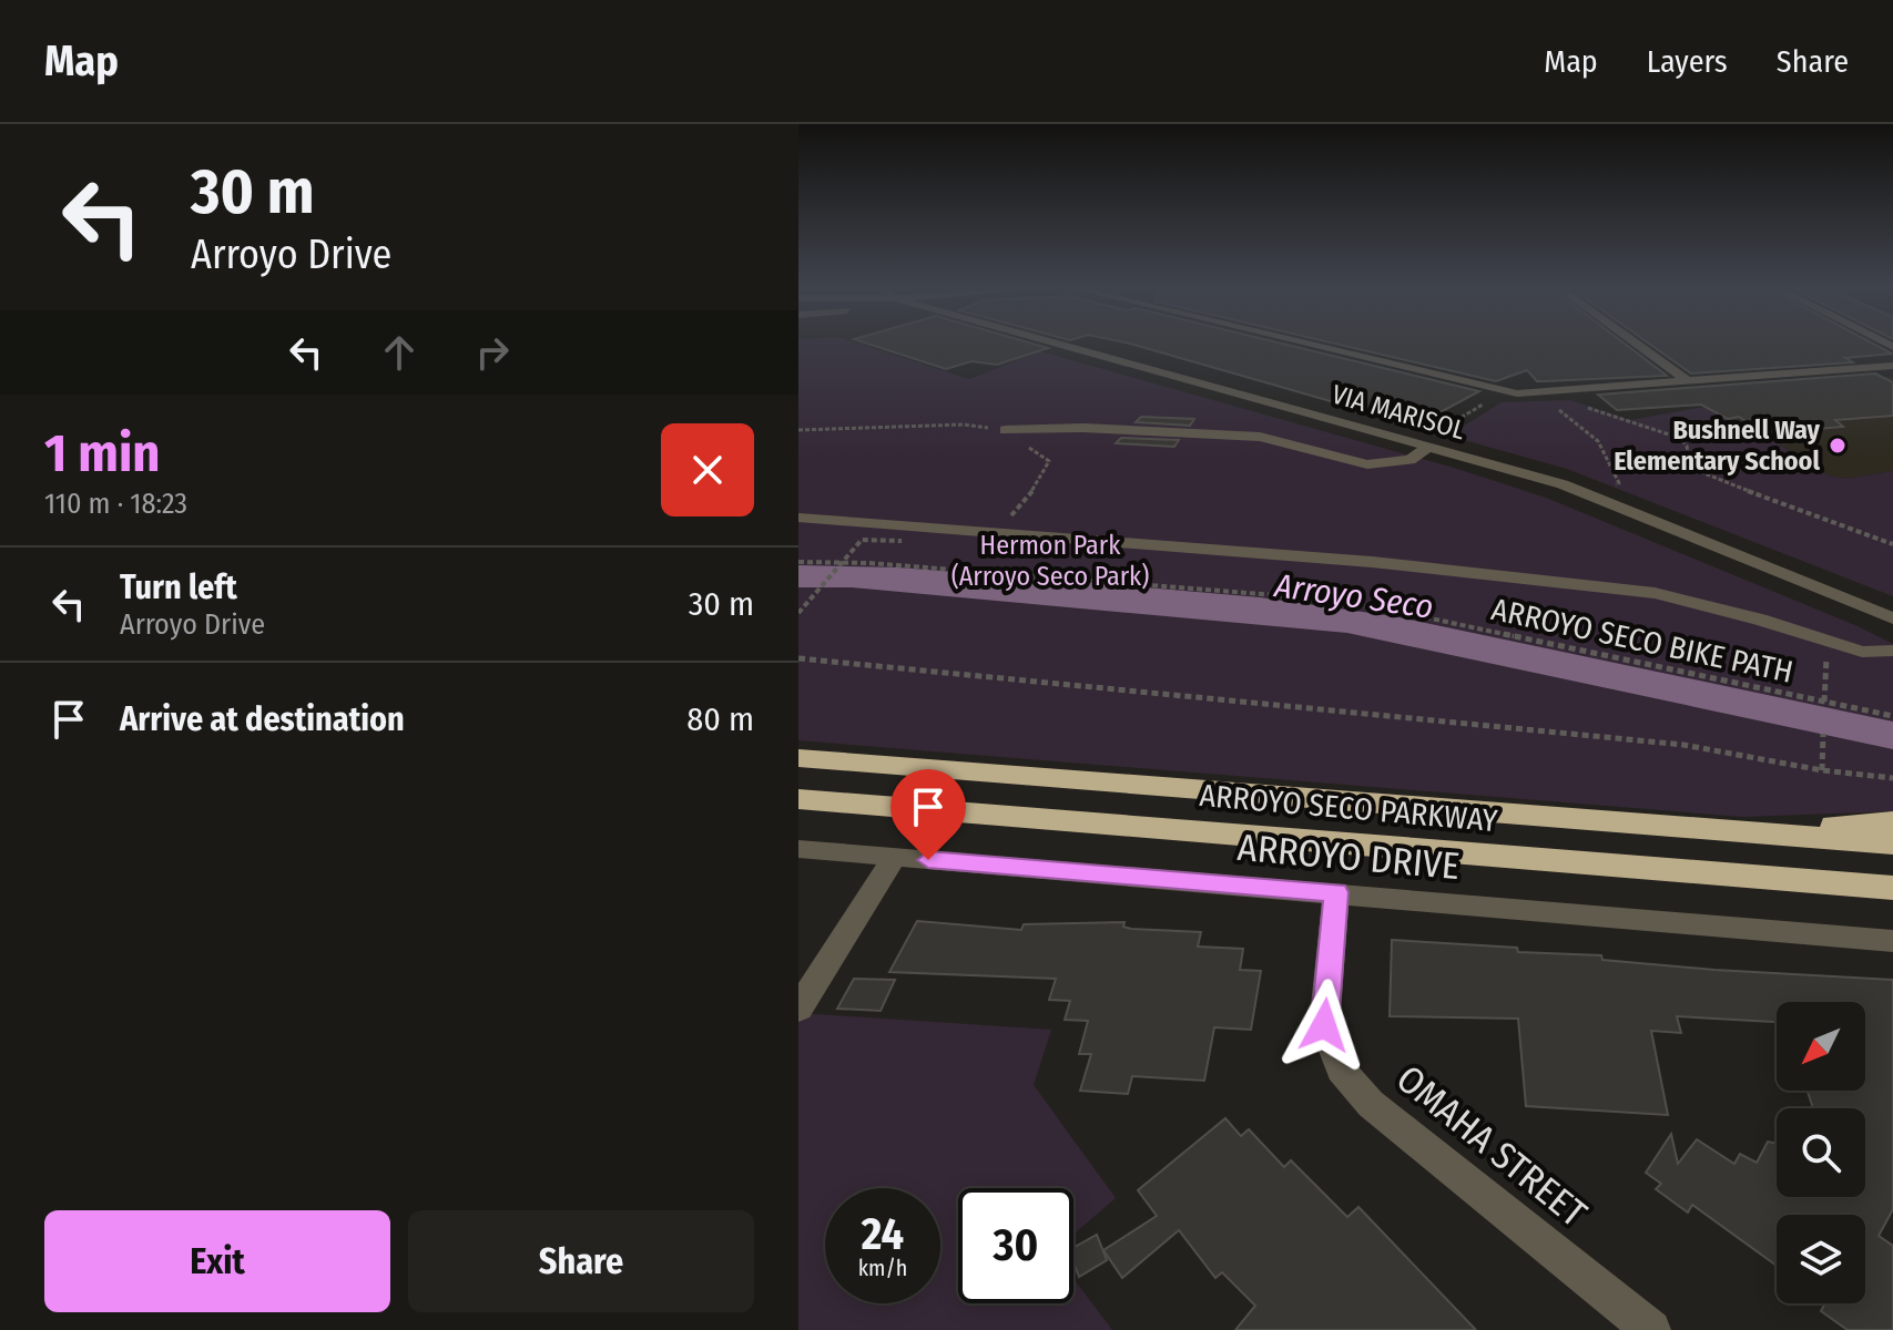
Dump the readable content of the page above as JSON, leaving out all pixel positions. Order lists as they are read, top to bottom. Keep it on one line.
{"streets":{"highway":["ARROYO SECO PARKWAY"],"street":["VIA MARISOL","ARROYO DRIVE","OMAHA STREET"],"path":["ARROYO SECO BIKE PATH"]},"crossings":[["ARROYO DRIVE","OMAHA STREET"]],"water":["Arroyo Seco"],"parks":["Hermon Park (Arroyo Seco Park)"],"places":["Bushnell Way Elementary School"],"north":"bottom left","page":{"header":"Map","nav":["Map","Layers","Share"],"turn":["30 m","Arroyo Drive"],"heading":["1 min","110 m · 18:23"],"list":[{"name":"Turn left","note":"Arroyo Drive","value":"30 m"},{"name":"Arrive at destination","value":"80 m"}],"speed":"24 km/h","limit":"30","buttons":["Exit","Share"]}}
